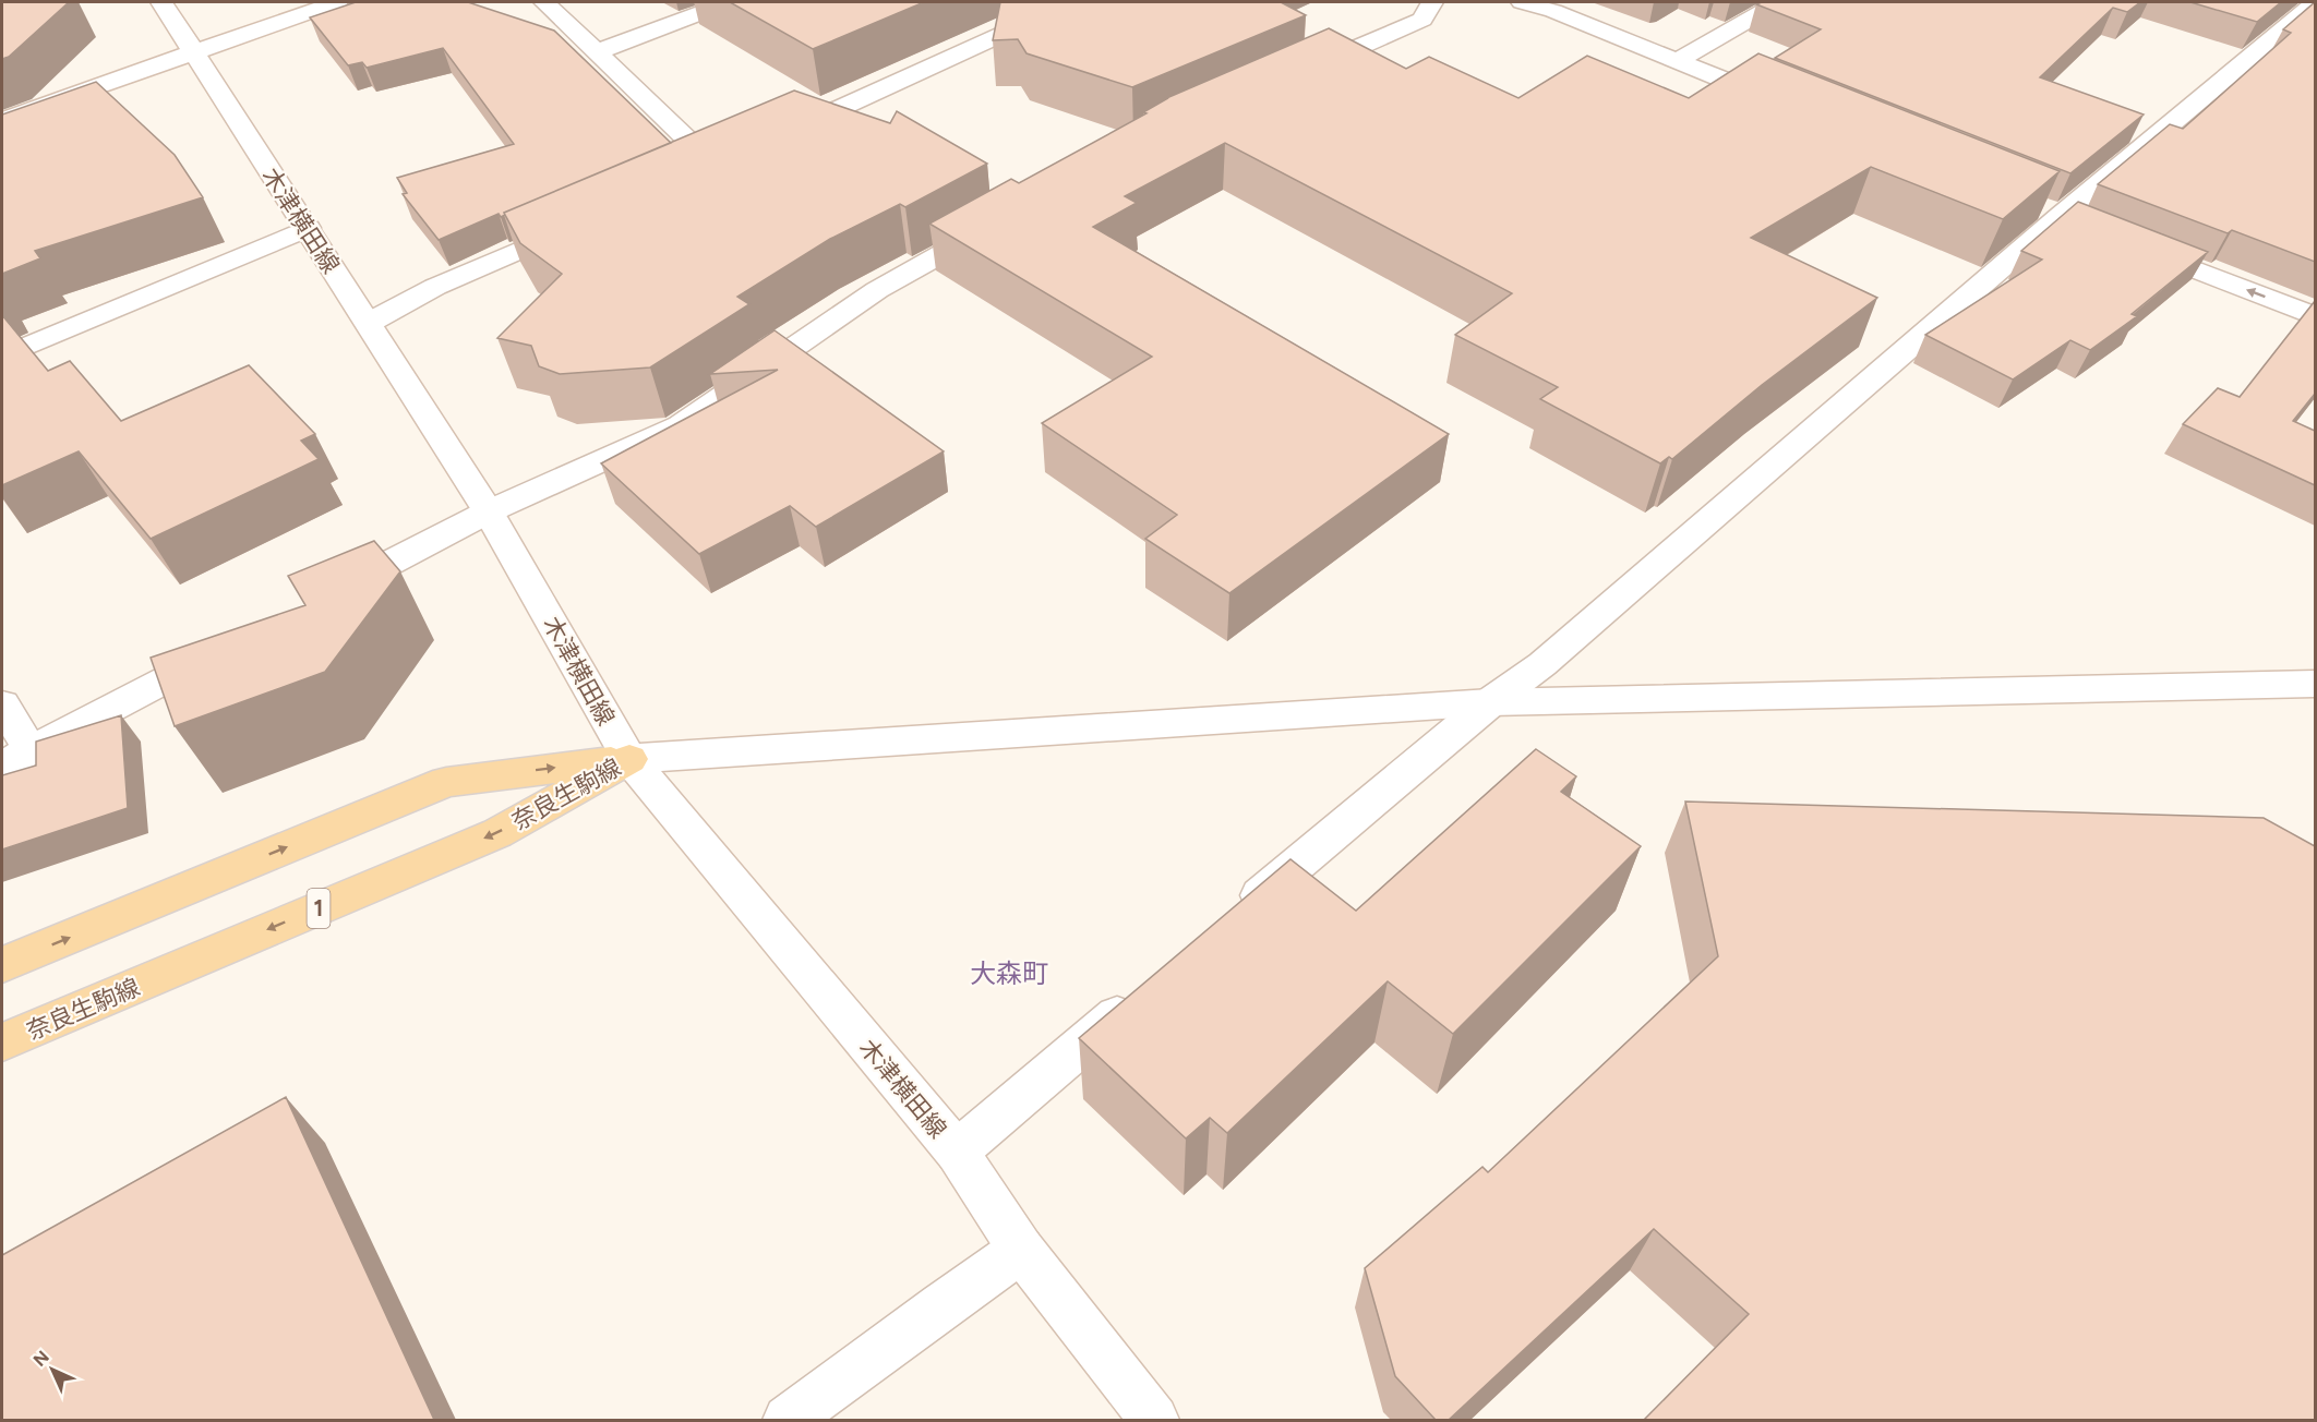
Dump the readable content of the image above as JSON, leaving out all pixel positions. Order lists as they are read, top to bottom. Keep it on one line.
{"streets":{"main road":["奈良生駒線","1"],"street":["木津横田線"]},"crossings":[["木津横田線","奈良生駒線"]],"districts":["大森町"],"north":"top left"}
